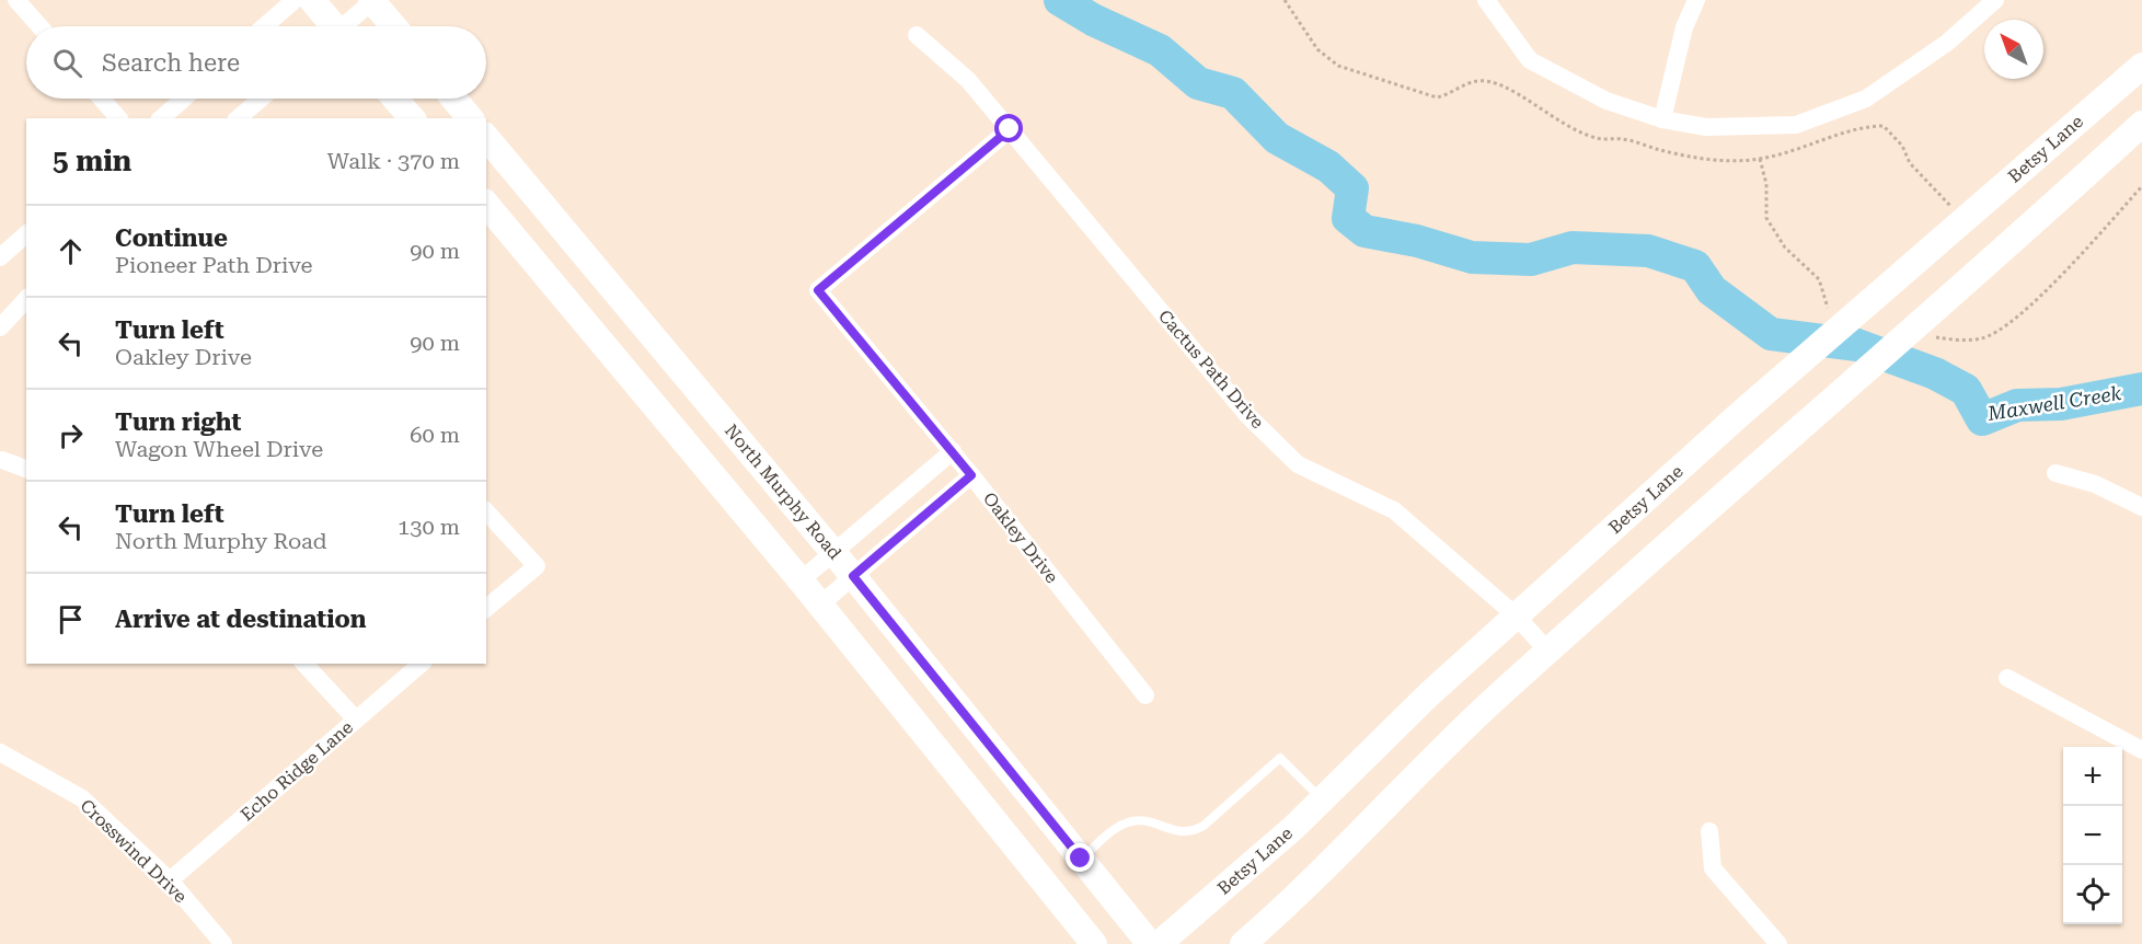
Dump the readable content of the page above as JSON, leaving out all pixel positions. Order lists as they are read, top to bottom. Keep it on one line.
{"streets":{"main road":["Betsy Lane","North Murphy Road"],"street":["Cactus Path Drive","Oakley Drive","Echo Ridge Lane","Crosswind Drive"]},"crossings":[["Betsy Lane","Cactus Path Drive"],["Cactus Path Drive","Oakley Drive"],["Echo Ridge Lane","Crosswind Drive"]],"water":["Maxwell Creek"],"north":"top left","page":{"search":"Search here","heading":["5 min","Walk · 370 m"],"list":[["Continue","Pioneer Path Drive","90 m"],["Turn left","Oakley Drive","90 m"],["Turn right","Wagon Wheel Drive","60 m"],["Turn left","North Murphy Road","130 m"],"Arrive at destination"],"map_buttons":["+","−"]}}
